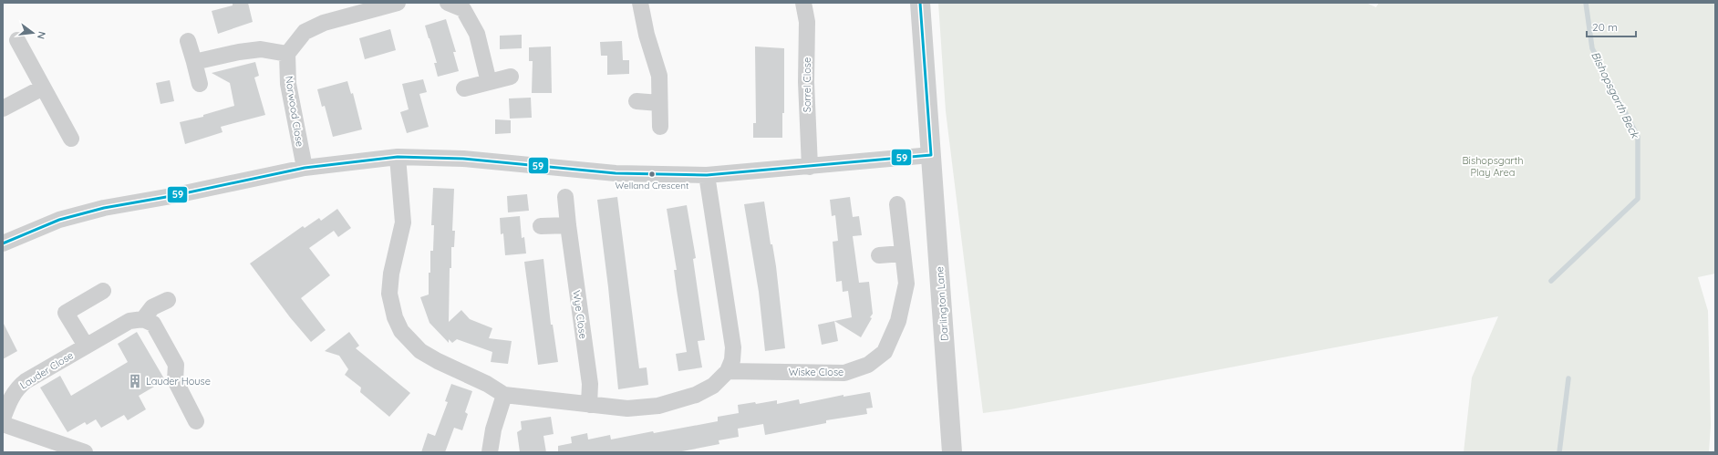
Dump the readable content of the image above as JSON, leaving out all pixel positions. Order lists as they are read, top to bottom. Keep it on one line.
{"streets":{"street":["Sorrel Close","Norwood Close","Darlington Lane","Wye Close","Lauder Close","Wiske Close"]},"water":["Bishopsgarth Beck"],"parks":["Bishopsgarth Play Area"],"places":{"other":["Welland Crescent"],"building":["Lauder House"]},"lines":["transit line 59"],"scale_bar":"20 m","north":"right"}
